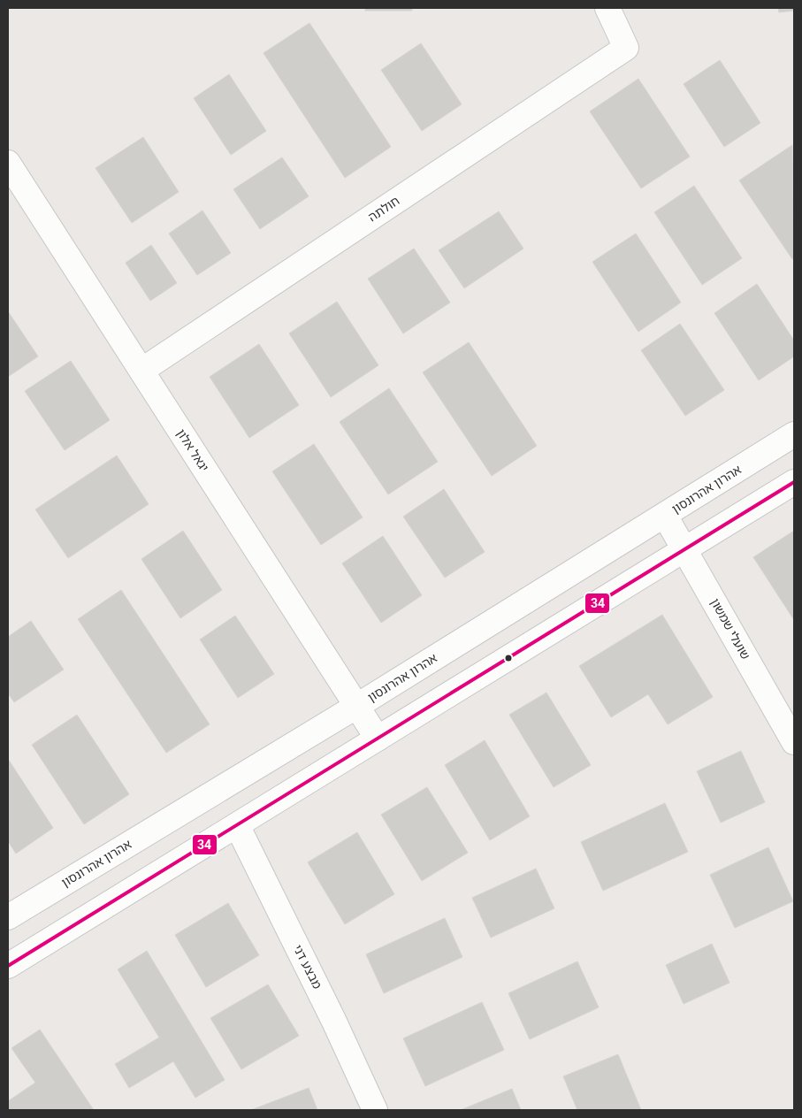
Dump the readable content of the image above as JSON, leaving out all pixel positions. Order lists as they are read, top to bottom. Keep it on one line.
{"streets":{"street":["חולתה","יגאל אלון","אהרון אהרונסון","שועלי שמשון","מבצע דני"]},"crossings":[["חולתה","יגאל אלון"],["יגאל אלון","אהרון אהרונסון"],["אהרון אהרונסון","שועלי שמשון"]],"lines":["transit line 34"]}
